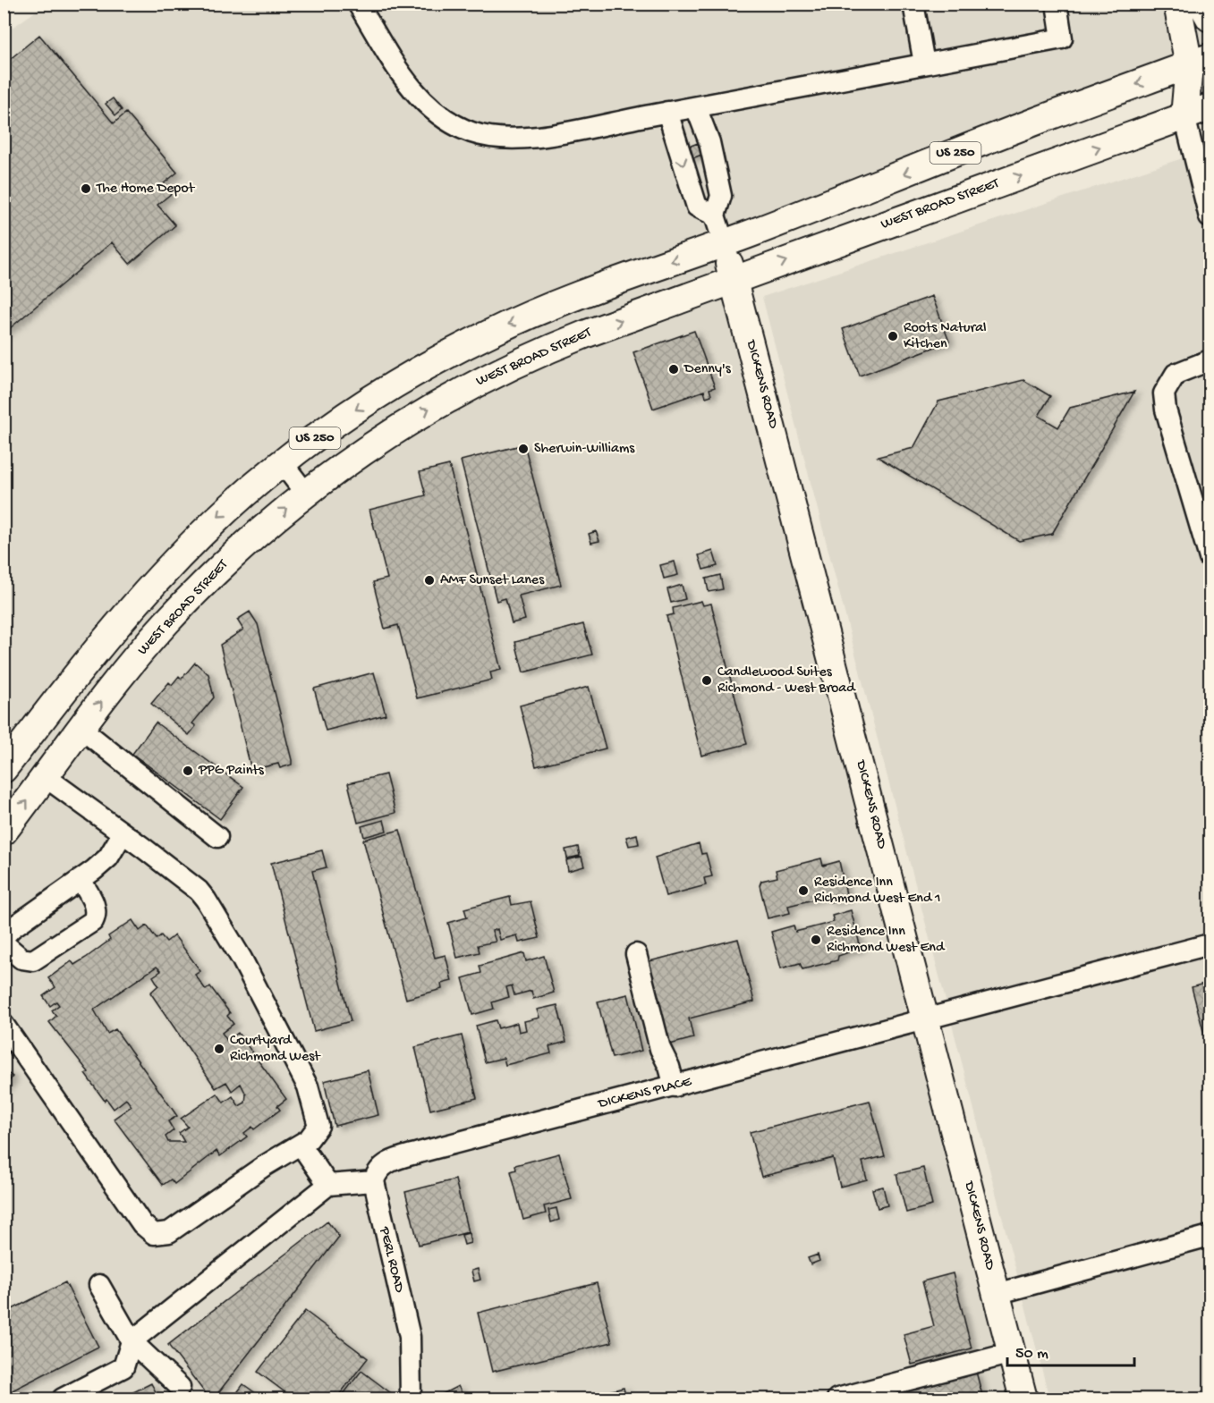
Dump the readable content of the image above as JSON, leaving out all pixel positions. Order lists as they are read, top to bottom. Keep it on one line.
{"streets":{"main road":["US 250","WEST BROAD STREET","DICKENS ROAD"],"street":["DICKENS PLACE","PERL ROAD"]},"crossings":[["US 250","DICKENS ROAD"],["WEST BROAD STREET","DICKENS ROAD"],["DICKENS ROAD","DICKENS PLACE"],["DICKENS PLACE","PERL ROAD"]],"places":["The Home Depot","Roots Natural Kitchen","Denny's","Sherwin-Williams","AMF Sunset Lanes","Candlewood Suites Richmond - West Broad","PPG Paints","Residence Inn Richmond West End 1","Residence Inn Richmond West End","Courtyard Richmond West"],"scale_bar":"50 m"}
